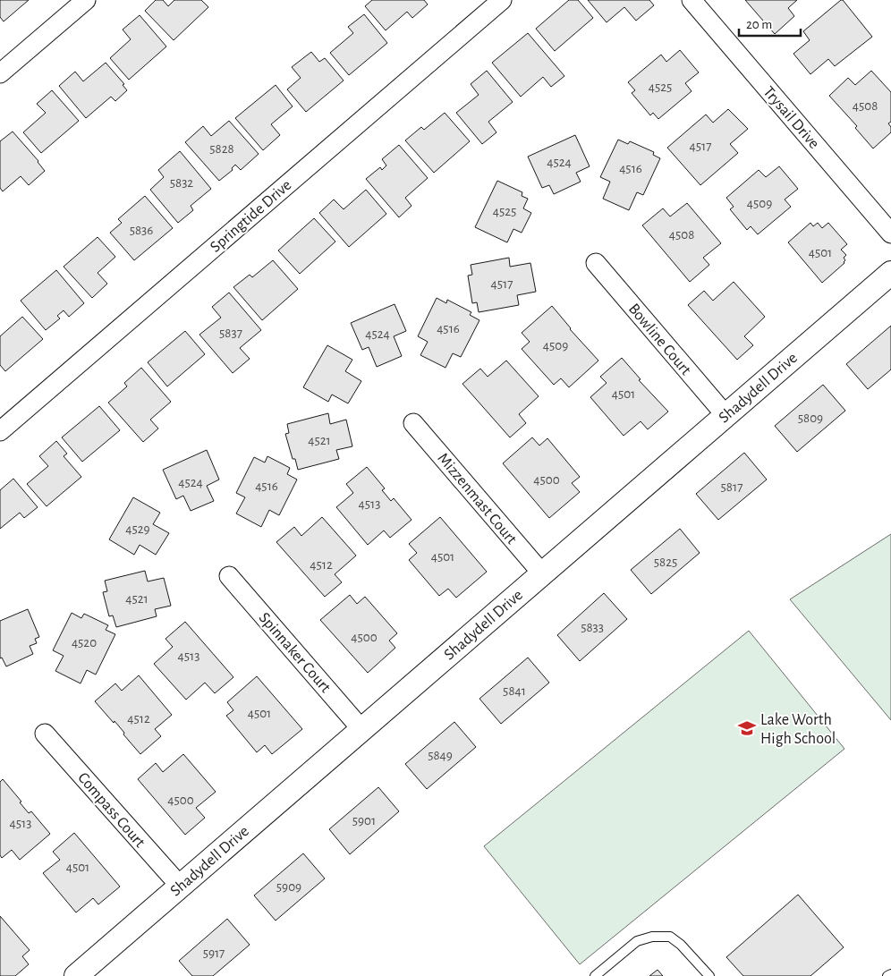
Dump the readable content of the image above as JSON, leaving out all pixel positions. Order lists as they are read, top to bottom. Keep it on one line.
{"streets":{"street":["Trysail Drive","Springtide Drive","Bowline Court","Shadydell Drive","Mizzenmast Court","Spinnaker Court","Compass Court"]},"crossings":[["Bowline Court","Shadydell Drive"],["Shadydell Drive","Mizzenmast Court"],["Shadydell Drive","Spinnaker Court"],["Shadydell Drive","Compass Court"]],"places":{"school or university":["Lake Worth High School"]},"house_numbers":["4525","4508","4517","5828","4524","4516","5832","4509","4525","5836","4508","4501","4517","4516","5837","4524","4509","4501","5809","4521","4500","4524","4516","5817","4513","4529","4501","5825","4512","4521","5833","4500","4520","4513","5841","4501","4512","5849","4500","5901","4513","4501","5909","5917"],"scale_bar":"20 m"}
